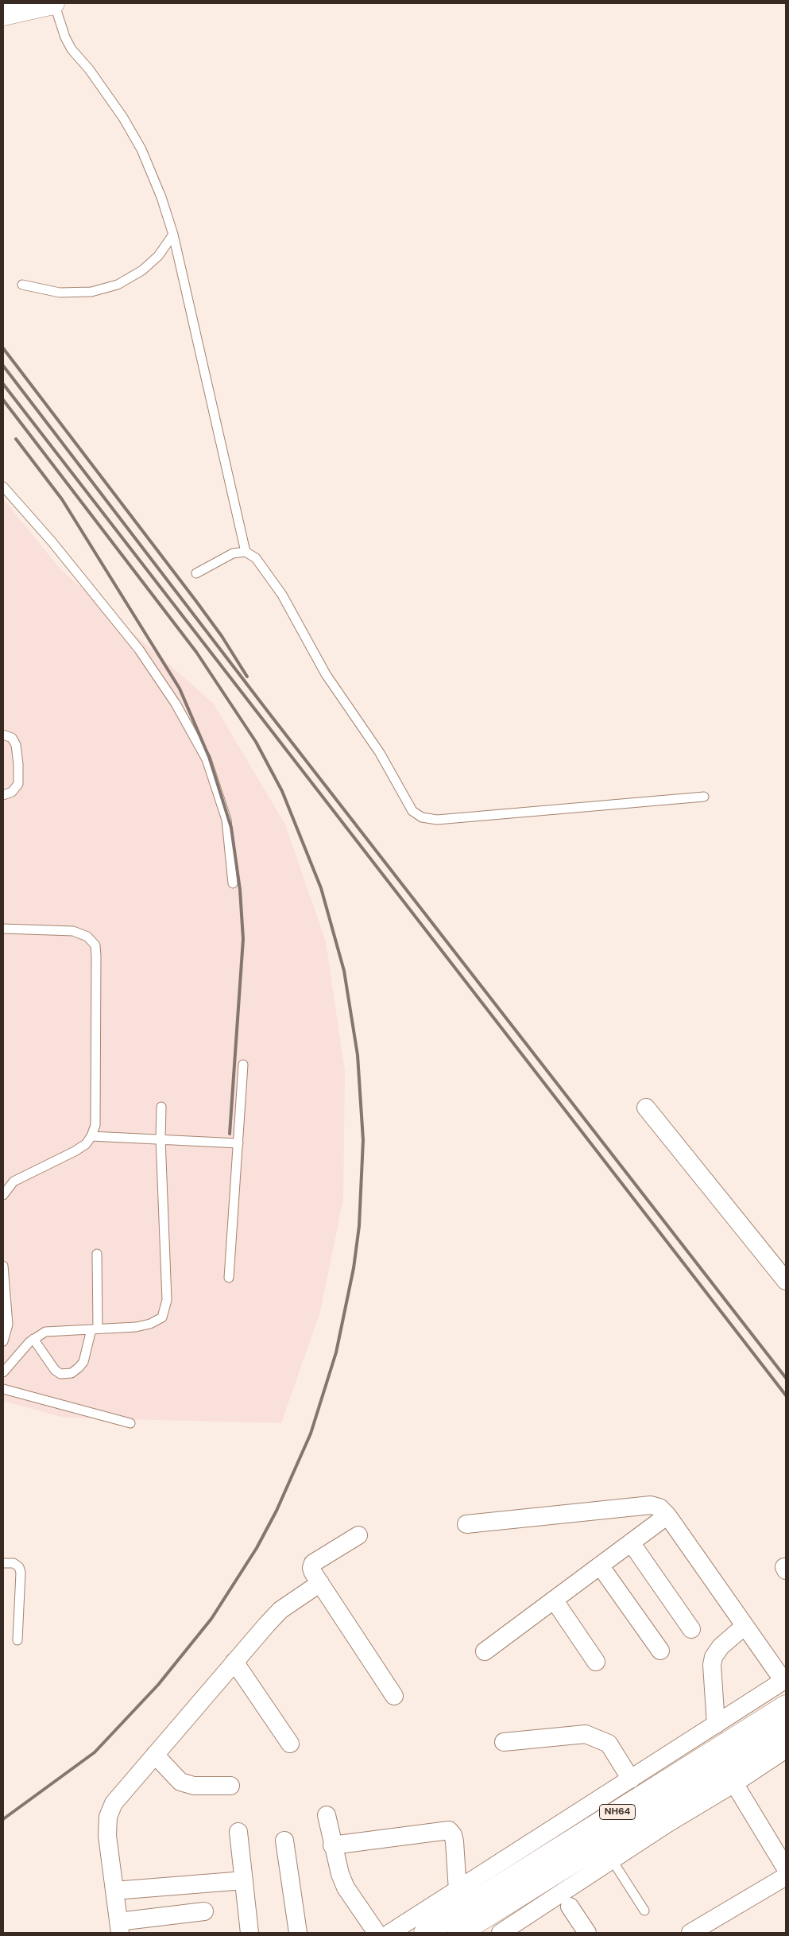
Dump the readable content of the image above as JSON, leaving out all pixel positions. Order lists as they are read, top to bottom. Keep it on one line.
{"streets":{"main road":["NH64"]}}
